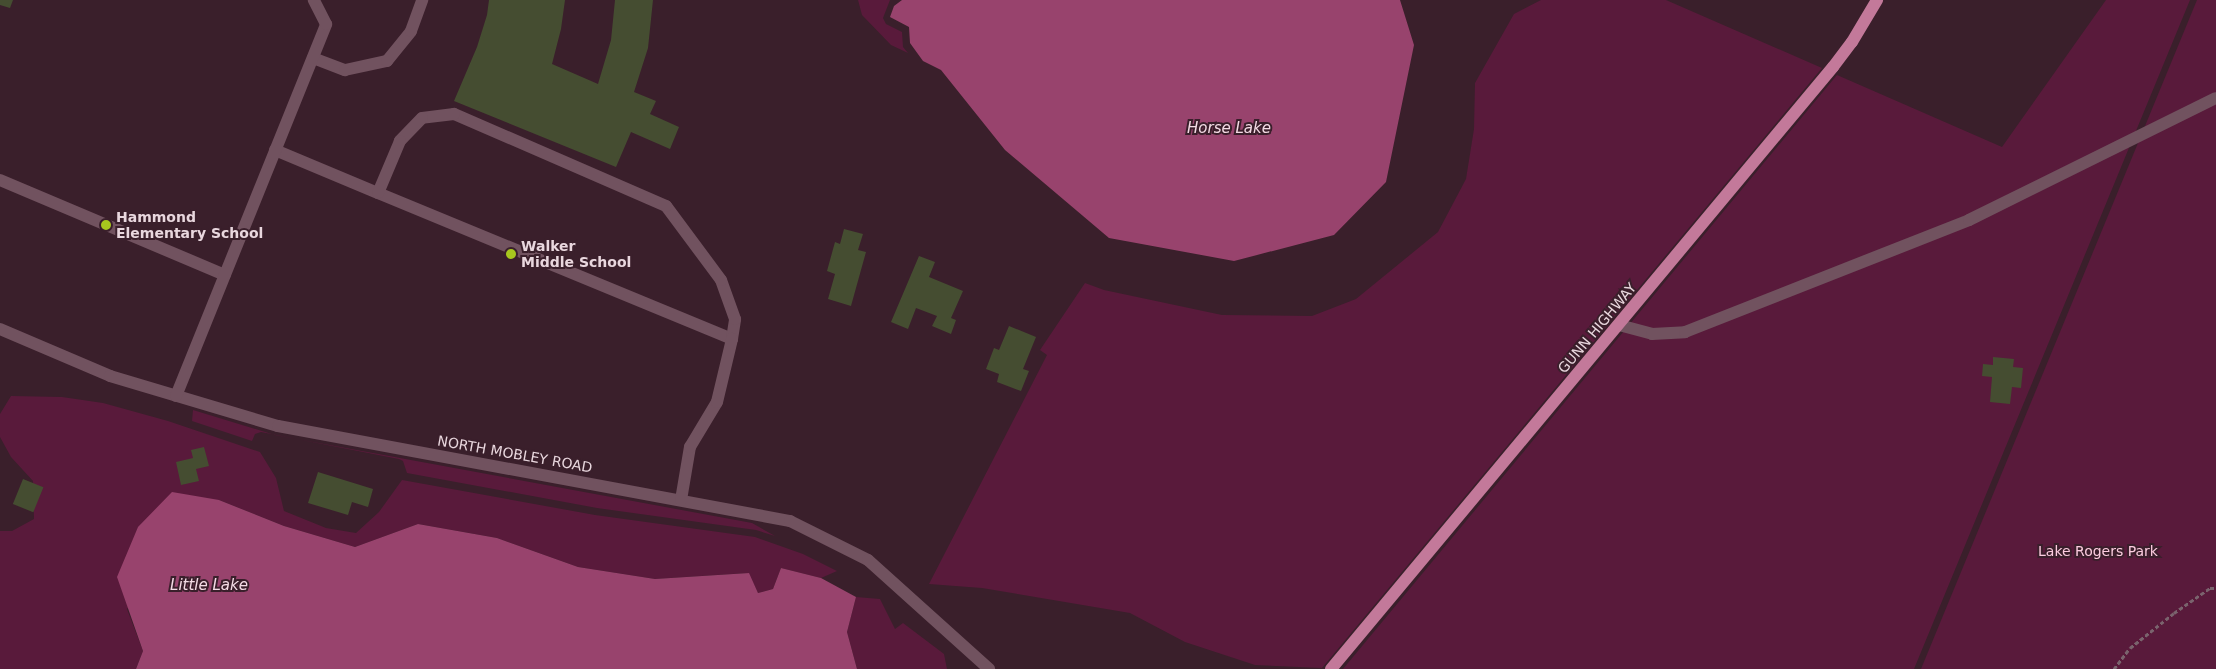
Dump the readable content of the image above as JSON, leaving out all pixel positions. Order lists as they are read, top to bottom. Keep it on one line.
{"streets":{"main road":["GUNN HIGHWAY"],"street":["NORTH MOBLEY ROAD"]},"water":["Horse Lake","Little Lake"],"parks":["Lake Rogers Park"],"places":["Hammond Elementary School","Walker Middle School"]}
